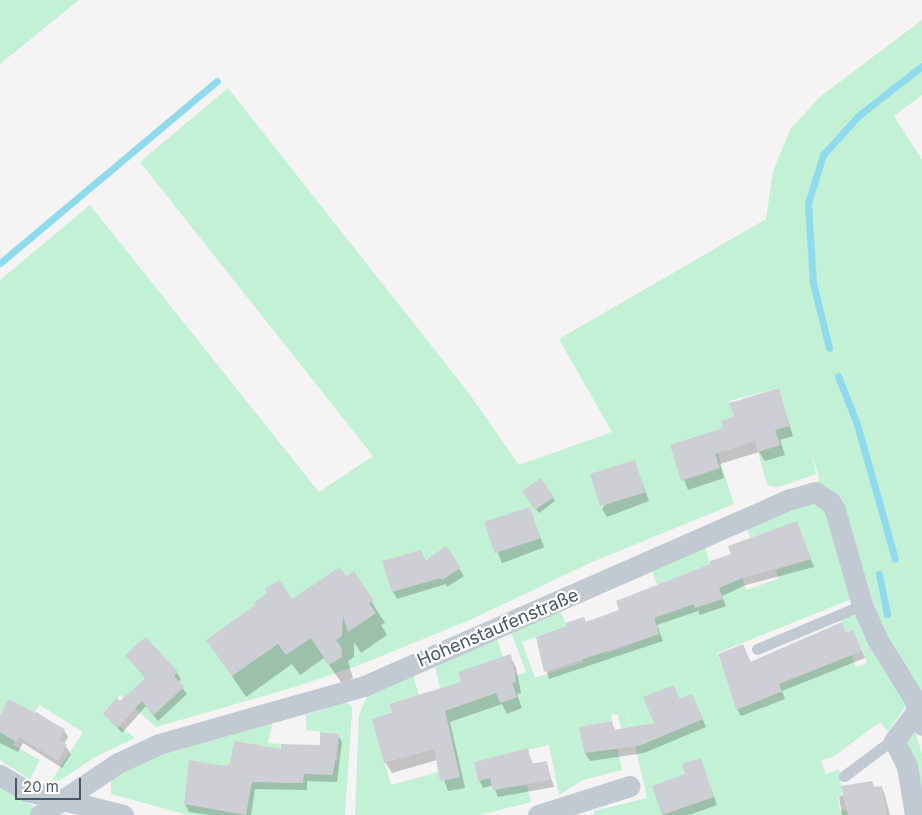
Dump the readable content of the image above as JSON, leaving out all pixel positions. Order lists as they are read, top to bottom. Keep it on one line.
{"streets":{"street":["Hohenstaufenstraße"]},"scale_bar":"20 m"}
